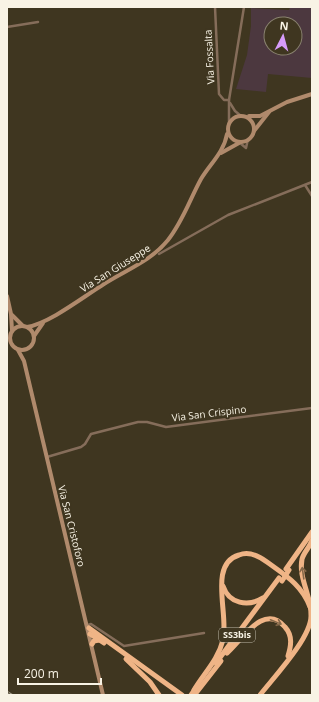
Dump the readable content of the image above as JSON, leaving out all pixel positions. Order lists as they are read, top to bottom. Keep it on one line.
{"streets":{"highway":["SS3bis"],"main road":["Via San Giuseppe","Via San Cristoforo"],"street":["Via Fossalta","Via San Crispino"]},"crossings":[["Via San Giuseppe","Via San Cristoforo"],["Via San Crispino","Via San Cristoforo"]],"scale_bar":"200 m","north":"top"}
